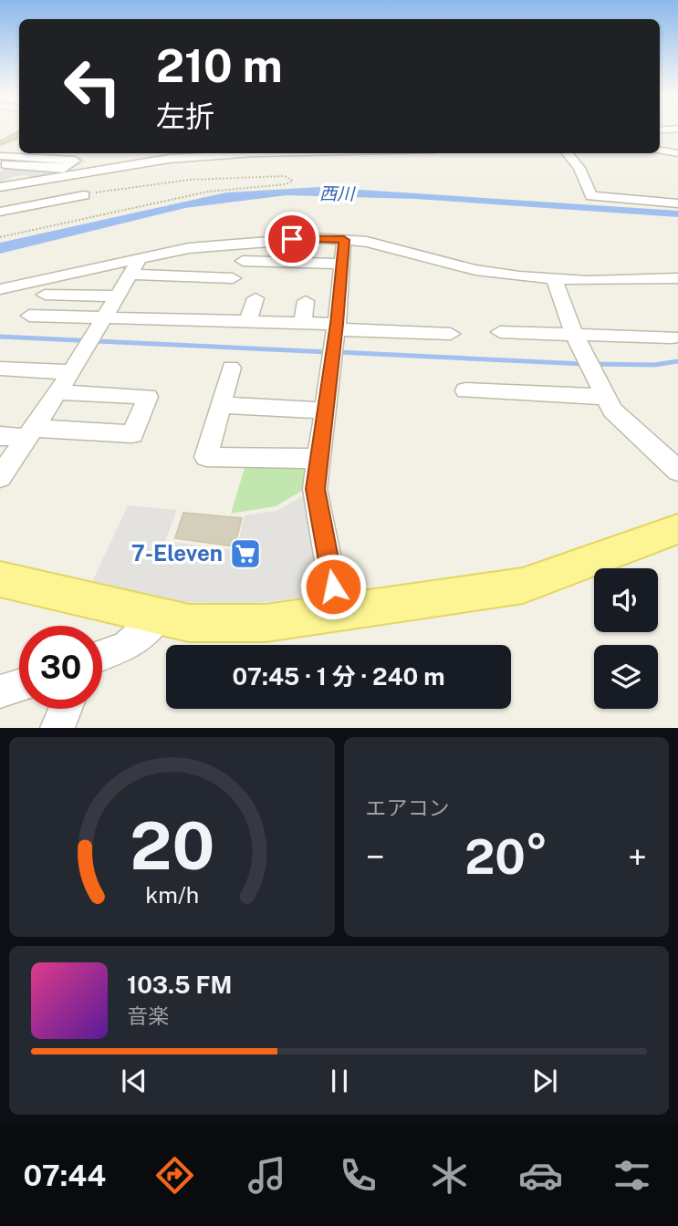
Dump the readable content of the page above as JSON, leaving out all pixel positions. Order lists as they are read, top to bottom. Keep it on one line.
{"water":["西川"],"places":{"supermarket":["7-Eleven"]},"page":{"turn":["210 m","左折"],"limit":"30","trip":"07:45 · 1 分 · 240 m","tile":"エアコン","heat":["−","20°","+"],"song":["103.5 FM","音楽"],"tabs":"07:44","gauge":["20","km/h"]}}
